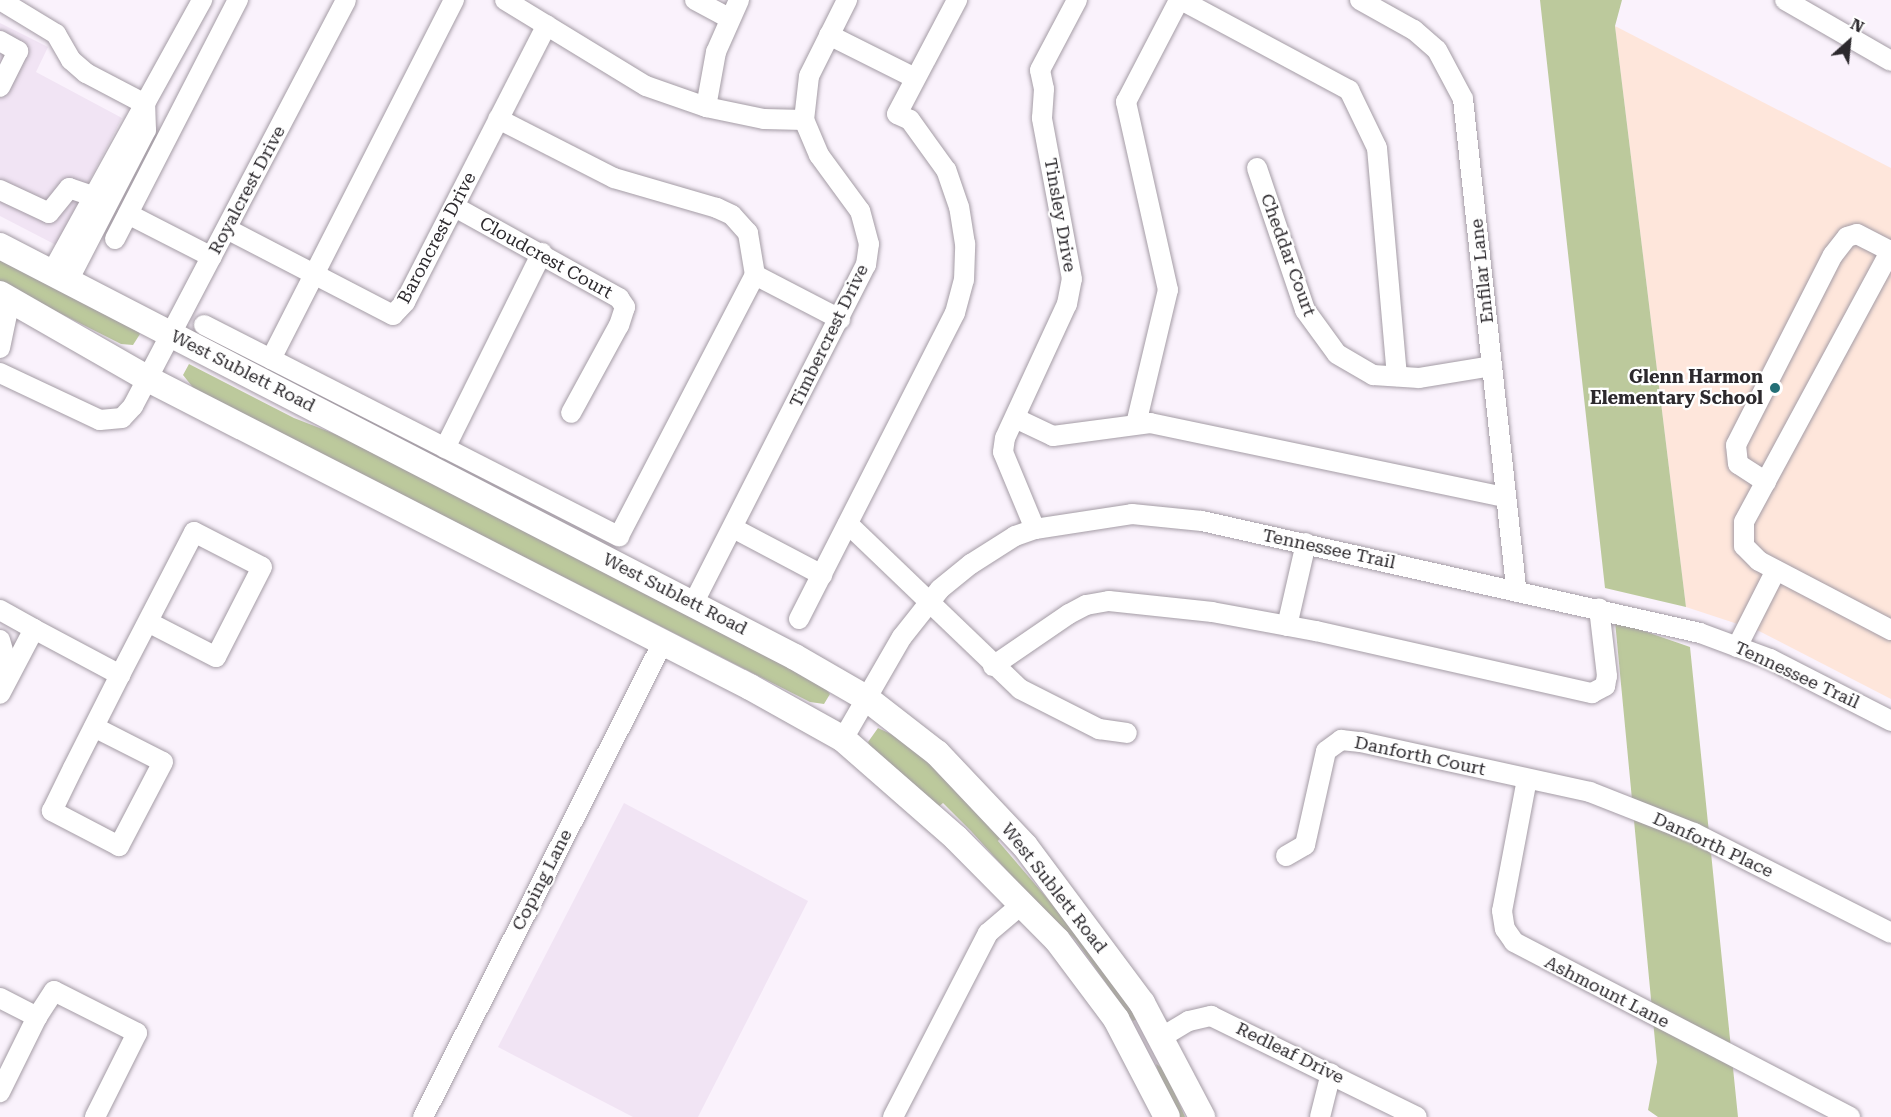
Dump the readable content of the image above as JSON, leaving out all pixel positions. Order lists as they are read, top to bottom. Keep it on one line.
{"streets":{"main road":["West Sublett Road"],"street":["Royalcrest Drive","Tinsley Drive","Baroncrest Drive","Cheddar Court","Cloudcrest Court","Enfilar Lane","Timbercrest Drive","Tennessee Trail","Danforth Court","Danforth Place","Coping Lane","Ashmount Lane","Redleaf Drive"]},"crossings":[["Royalcrest Drive","Baroncrest Drive"],["Royalcrest Drive","West Sublett Road"],["Tinsley Drive","Tennessee Trail"],["Baroncrest Drive","Cloudcrest Court"],["Cheddar Court","Enfilar Lane"],["Enfilar Lane","Tennessee Trail"],["Timbercrest Drive","West Sublett Road"],["West Sublett Road","Tennessee Trail"],["West Sublett Road","Coping Lane"],["West Sublett Road","Redleaf Drive"],["Danforth Court","Danforth Place"],["Danforth Court","Ashmount Lane"],["Danforth Place","Ashmount Lane"]],"places":["Glenn Harmon Elementary School"],"north":"top right"}
